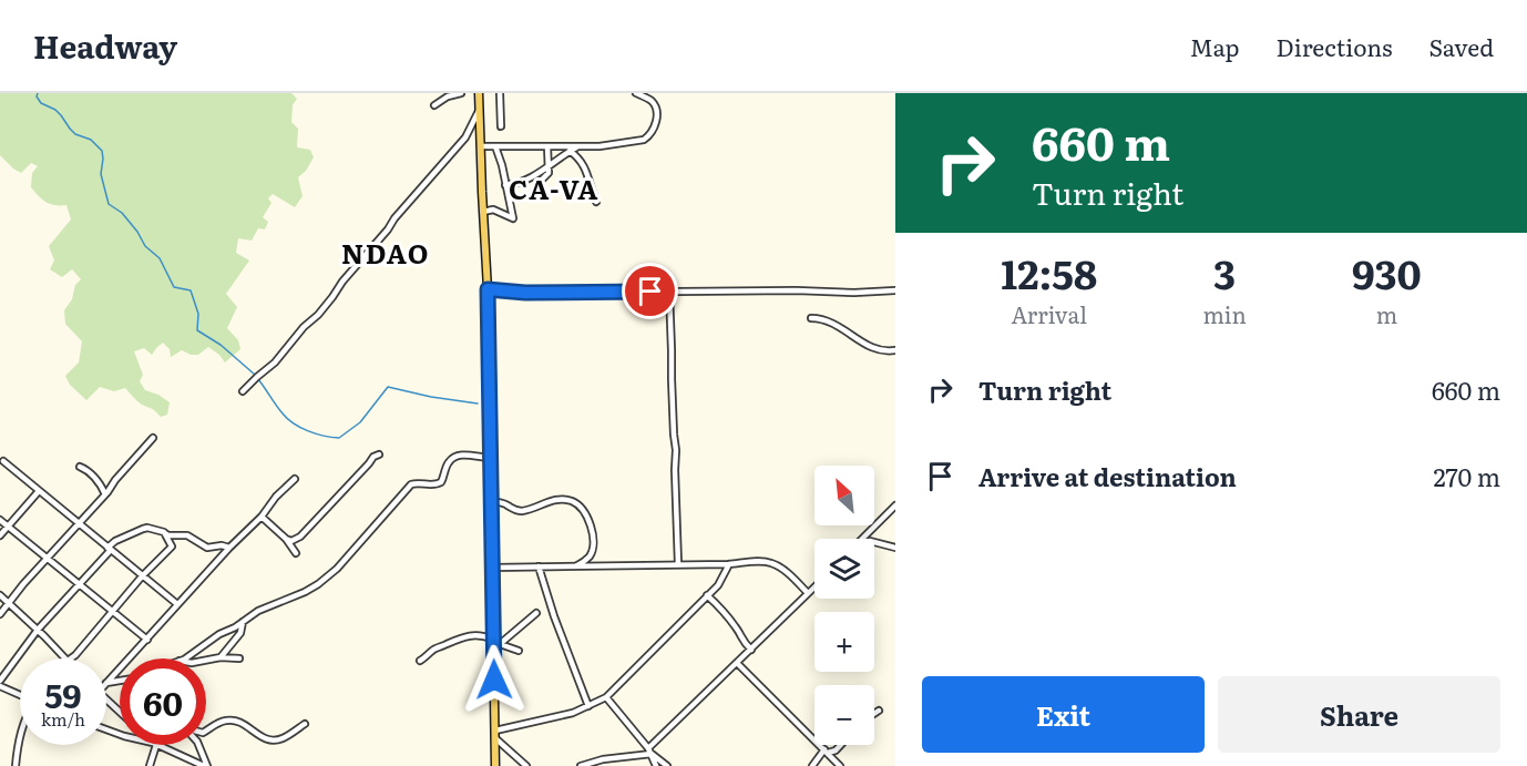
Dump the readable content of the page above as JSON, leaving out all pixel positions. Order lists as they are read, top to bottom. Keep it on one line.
{"districts":["CA-VA","NDAO"],"north":"top left","page":{"header":"Headway","nav":["Map","Directions","Saved"],"turn":["660 m","Turn right"],"eta":["12:58","Arrival","3","min","930","m"],"list":[{"name":"Turn right","value":"660 m"},{"name":"Arrive at destination","value":"270 m"}],"map_buttons":["+","−"],"speed":"59 km/h","limit":"60","buttons":["Exit","Share"]}}
